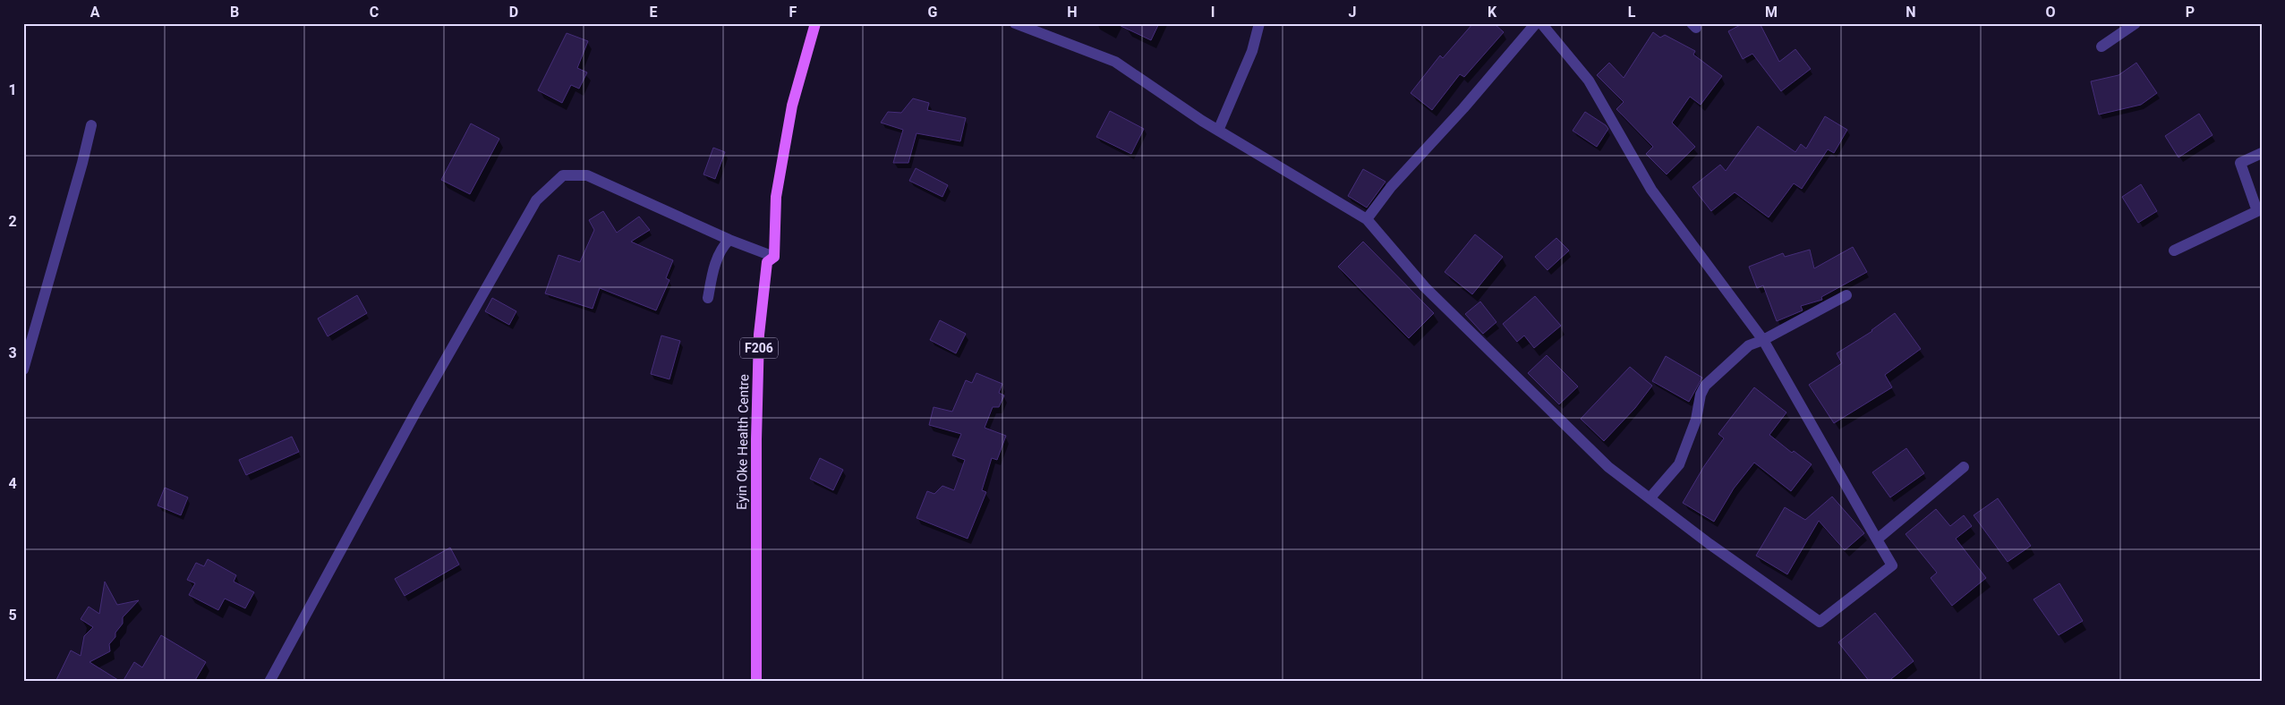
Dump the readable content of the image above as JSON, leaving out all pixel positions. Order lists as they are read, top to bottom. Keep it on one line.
{"streets":{"main road":["F206","Eyin Oke Health Centre"]},"grid":{"columns":["A","B","C","D","E","F","G","H","I","J","K","L","M","N","O","P"],"rows":["1","2","3","4","5"]}}
